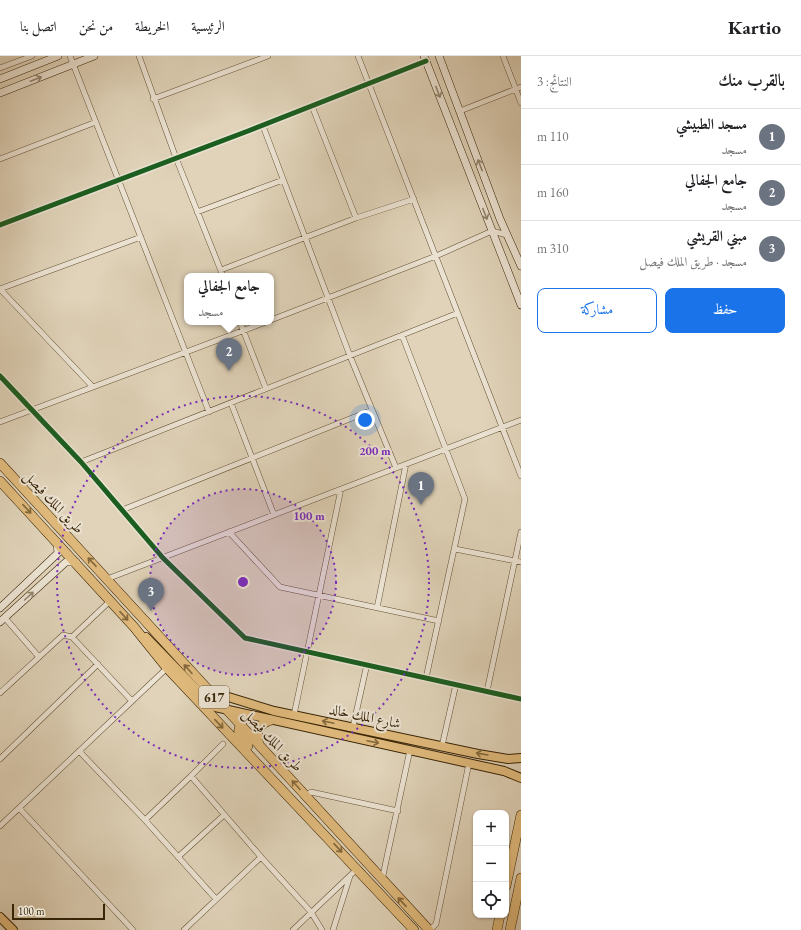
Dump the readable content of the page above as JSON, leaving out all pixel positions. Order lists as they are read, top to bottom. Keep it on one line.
{"streets":{"highway":["طريق الملك فيصل","617"],"main road":["شارع الملك خالد"]},"crossings":[["طريق الملك فيصل","شارع الملك خالد"]],"scale_bar":"100 m","page":{"header":"Kartio","nav":["الرئيسية","الخريطة","من نحن","اتصل بنا"],"heading":["بالقرب منك","النتائج: 3"],"list":[{"mark":"1","name":"مسجد الطبيشي","note":"مسجد","value":"110 m"},{"mark":"2","name":"جامع الجفالي","note":"مسجد","value":"160 m"},{"mark":"3","name":"مبني القريشي","note":"مسجد · طريق الملك فيصل","value":"310 m"}],"popup":["جامع الجفالي","مسجد"],"buttons":["حفظ","مشاركة"],"pins":["2","1","3"],"map_buttons":["+","−"],"scale":"100 m"},"rings":["200 m","100 m"]}
